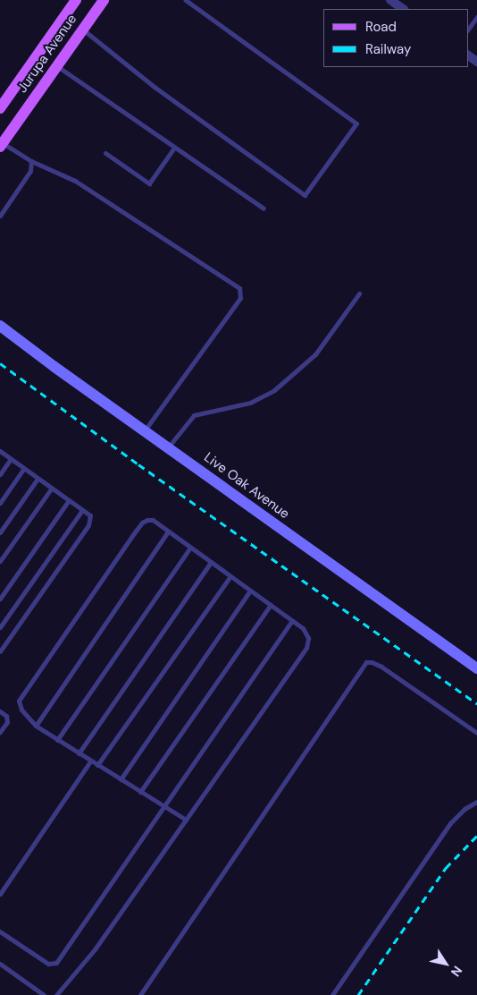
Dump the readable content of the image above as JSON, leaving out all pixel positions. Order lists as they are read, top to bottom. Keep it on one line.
{"streets":{"main road":["Jurupa Avenue"],"street":["Live Oak Avenue"]},"legend":["Road","Railway"],"north":"bottom right"}
